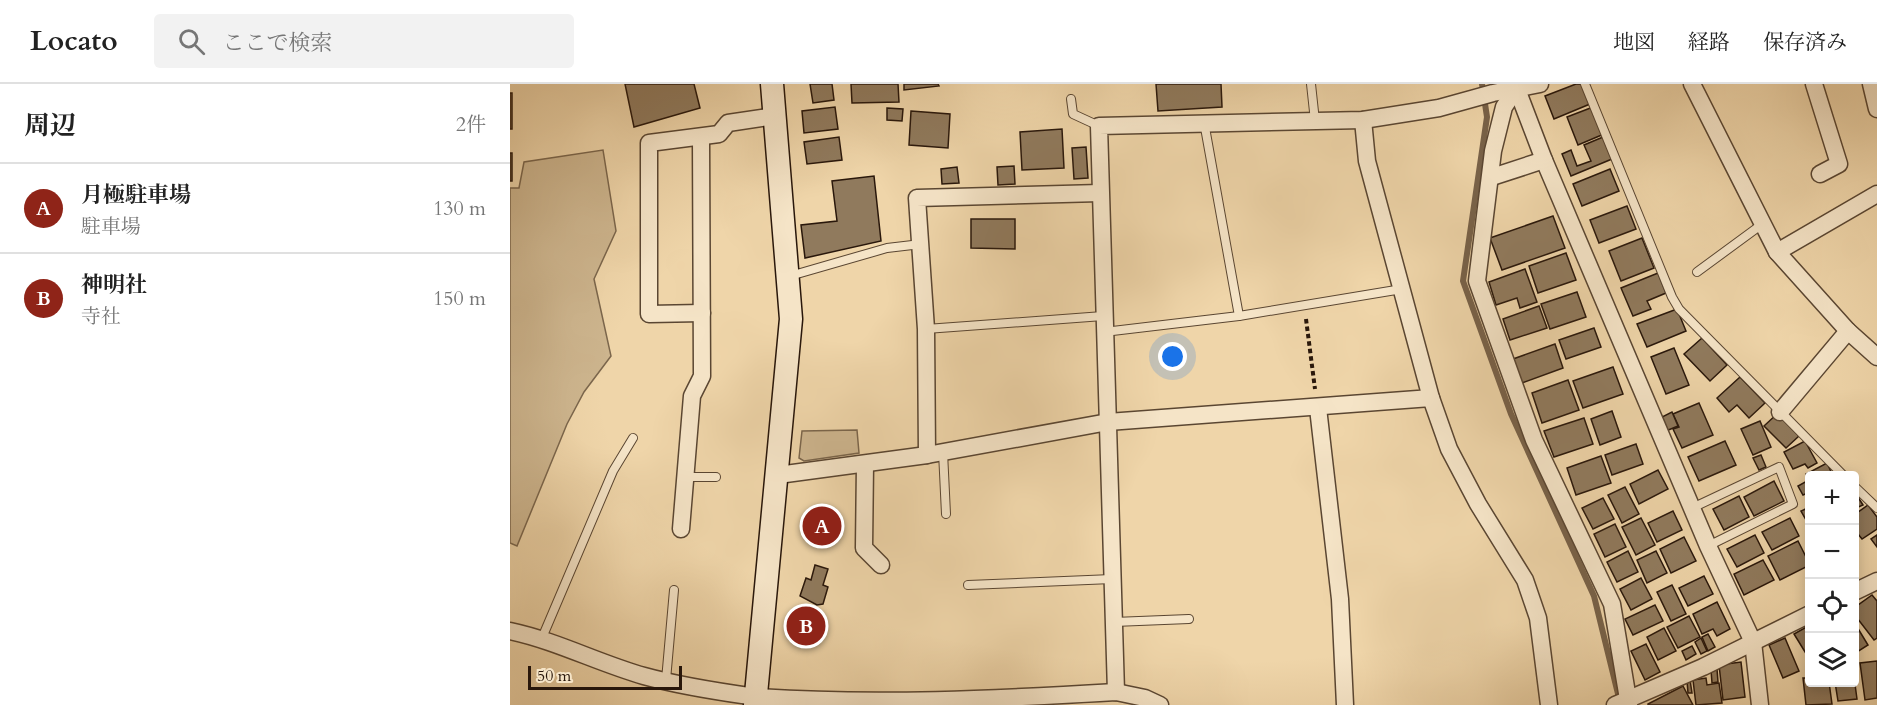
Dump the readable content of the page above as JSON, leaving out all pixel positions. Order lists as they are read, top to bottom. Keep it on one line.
{"scale_bar":"50 m","page":{"header":"Locato","search":"ここで検索","nav":["地図","経路","保存済み"],"heading":["周辺","2件"],"list":[{"mark":"A","name":"月極駐車場","note":"駐車場","value":"130 m"},{"mark":"B","name":"神明社","note":"寺社","value":"150 m"}],"map_buttons":["+","−"],"pins":["A","B"],"scale":"50 m"}}
